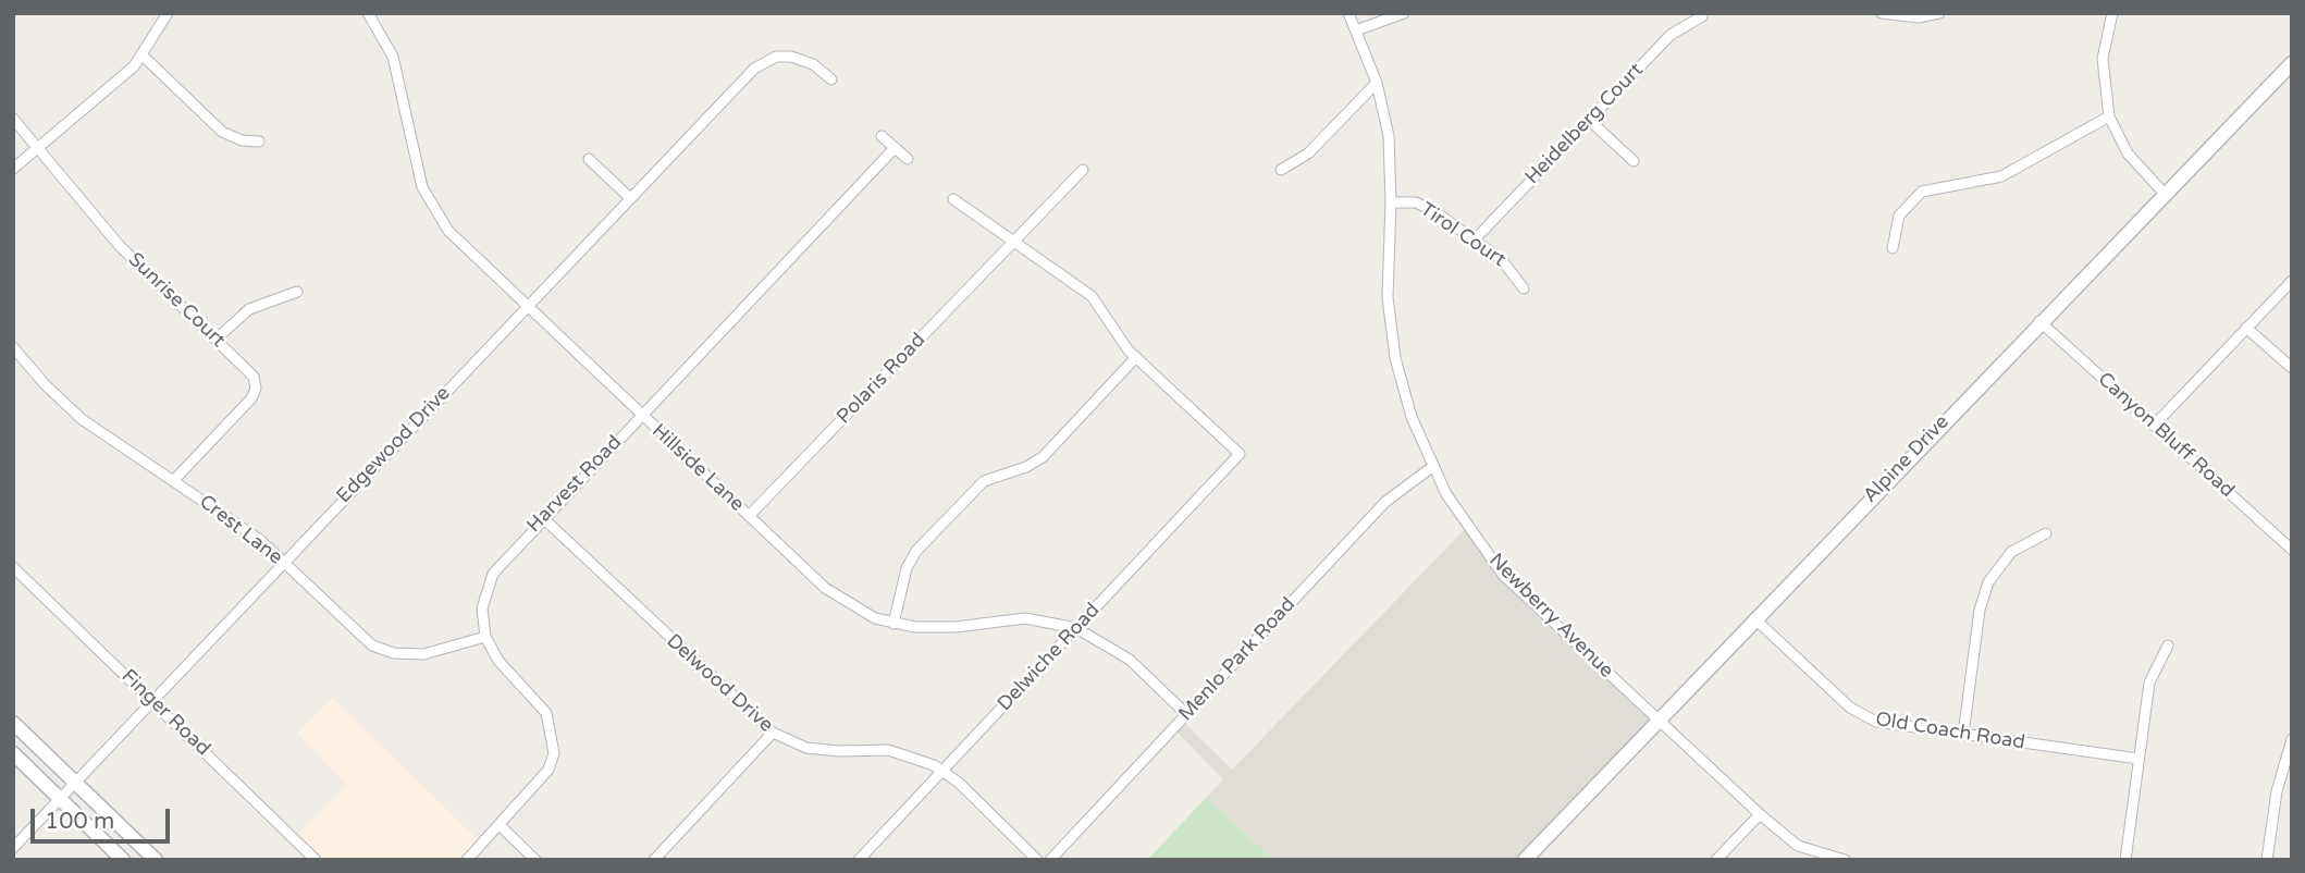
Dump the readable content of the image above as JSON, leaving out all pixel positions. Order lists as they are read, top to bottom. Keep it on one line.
{"streets":{"street":["Heidelberg Court","Tirol Court","Sunrise Court","Polaris Road","Canyon Bluff Road","Edgewood Drive","Alpine Drive","Hillside Lane","Harvest Road","Crest Lane","Newberry Avenue","Delwiche Road","Menlo Park Road","Delwood Drive","Finger Road","Old Coach Road"]},"crossings":[["Heidelberg Court","Tirol Court"],["Tirol Court","Newberry Avenue"],["Sunrise Court","Crest Lane"],["Polaris Road","Hillside Lane"],["Canyon Bluff Road","Alpine Drive"],["Edgewood Drive","Hillside Lane"],["Edgewood Drive","Crest Lane"],["Edgewood Drive","Finger Road"],["Alpine Drive","Newberry Avenue"],["Alpine Drive","Old Coach Road"],["Hillside Lane","Harvest Road"],["Hillside Lane","Delwiche Road"],["Hillside Lane","Menlo Park Road"],["Harvest Road","Crest Lane"],["Harvest Road","Delwood Drive"],["Newberry Avenue","Menlo Park Road"],["Delwiche Road","Delwood Drive"]],"scale_bar":"100 m"}
